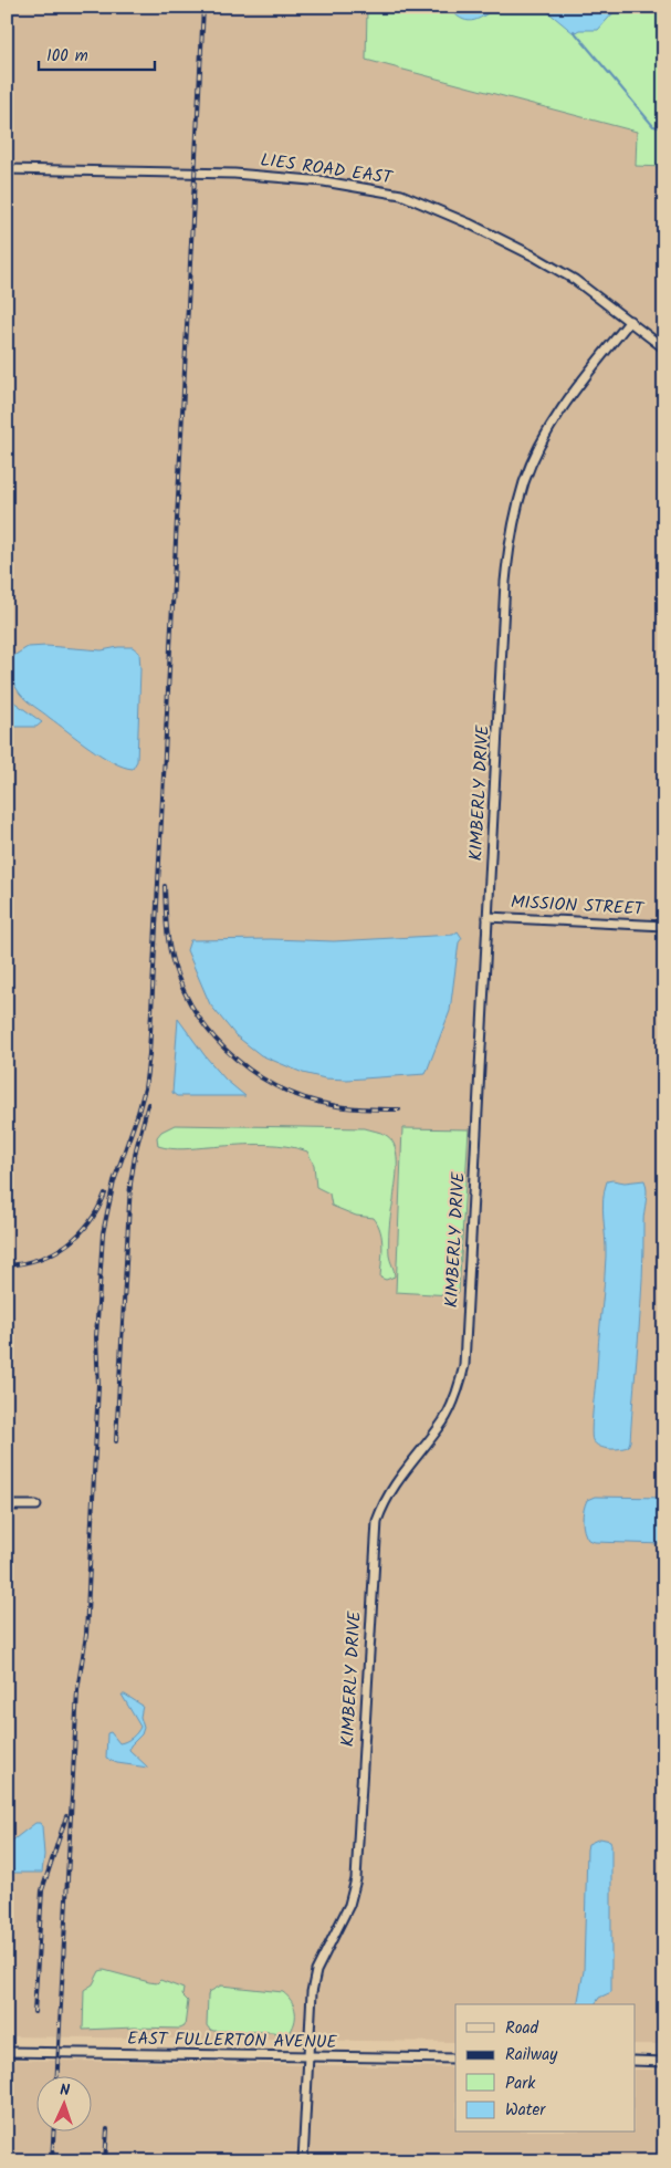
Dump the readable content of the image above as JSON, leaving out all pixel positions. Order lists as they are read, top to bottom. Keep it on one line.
{"streets":{"street":["LIES ROAD EAST","KIMBERLY DRIVE","MISSION STREET","EAST FULLERTON AVENUE"]},"crossings":[["LIES ROAD EAST","KIMBERLY DRIVE"],["KIMBERLY DRIVE","MISSION STREET"],["KIMBERLY DRIVE","EAST FULLERTON AVENUE"]],"legend":["Road","Railway","Park","Water"],"scale_bar":"100 m","north":"top"}
